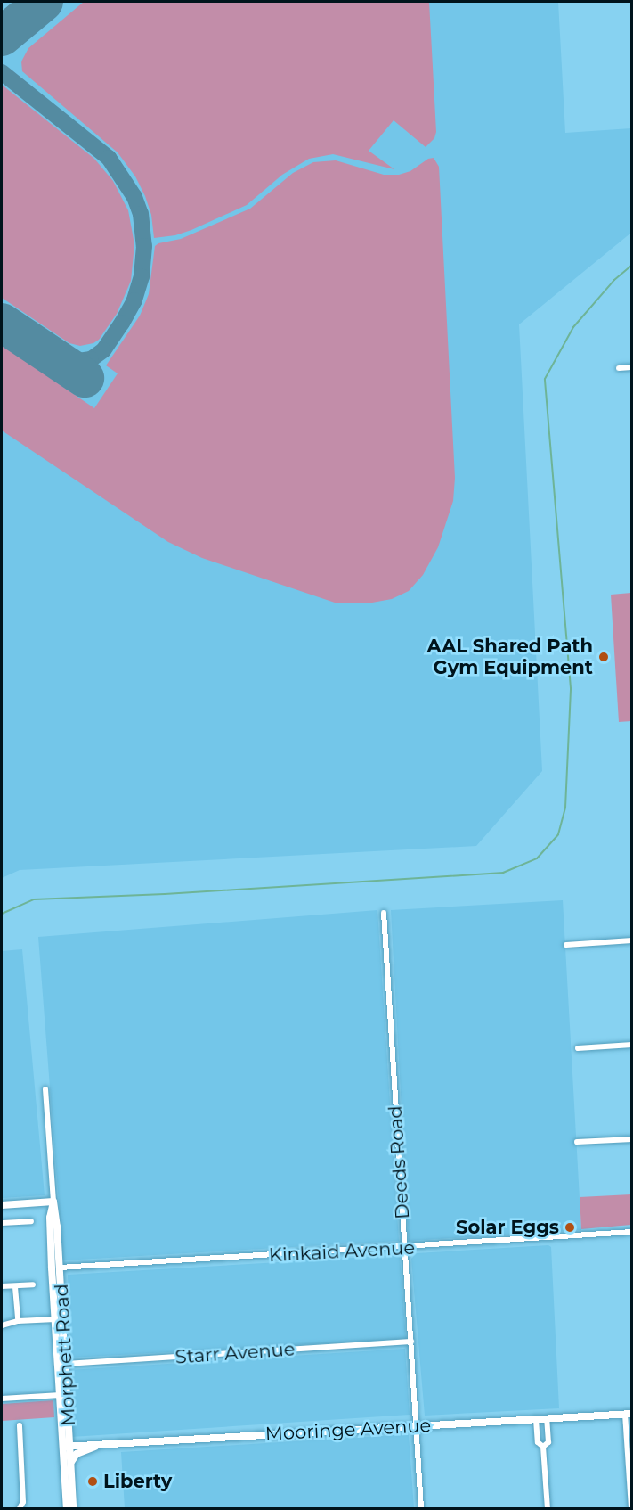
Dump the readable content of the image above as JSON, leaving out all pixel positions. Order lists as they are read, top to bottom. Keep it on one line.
{"streets":{"street":["Deeds Road","Kinkaid Avenue","Starr Avenue","Morphett Road","Mooringe Avenue"]},"crossings":[["Deeds Road","Kinkaid Avenue"],["Deeds Road","Starr Avenue"],["Deeds Road","Mooringe Avenue"],["Kinkaid Avenue","Morphett Road"],["Starr Avenue","Morphett Road"],["Morphett Road","Mooringe Avenue"]],"places":["AAL Shared Path Gym Equipment","Solar Eggs","Liberty"]}
